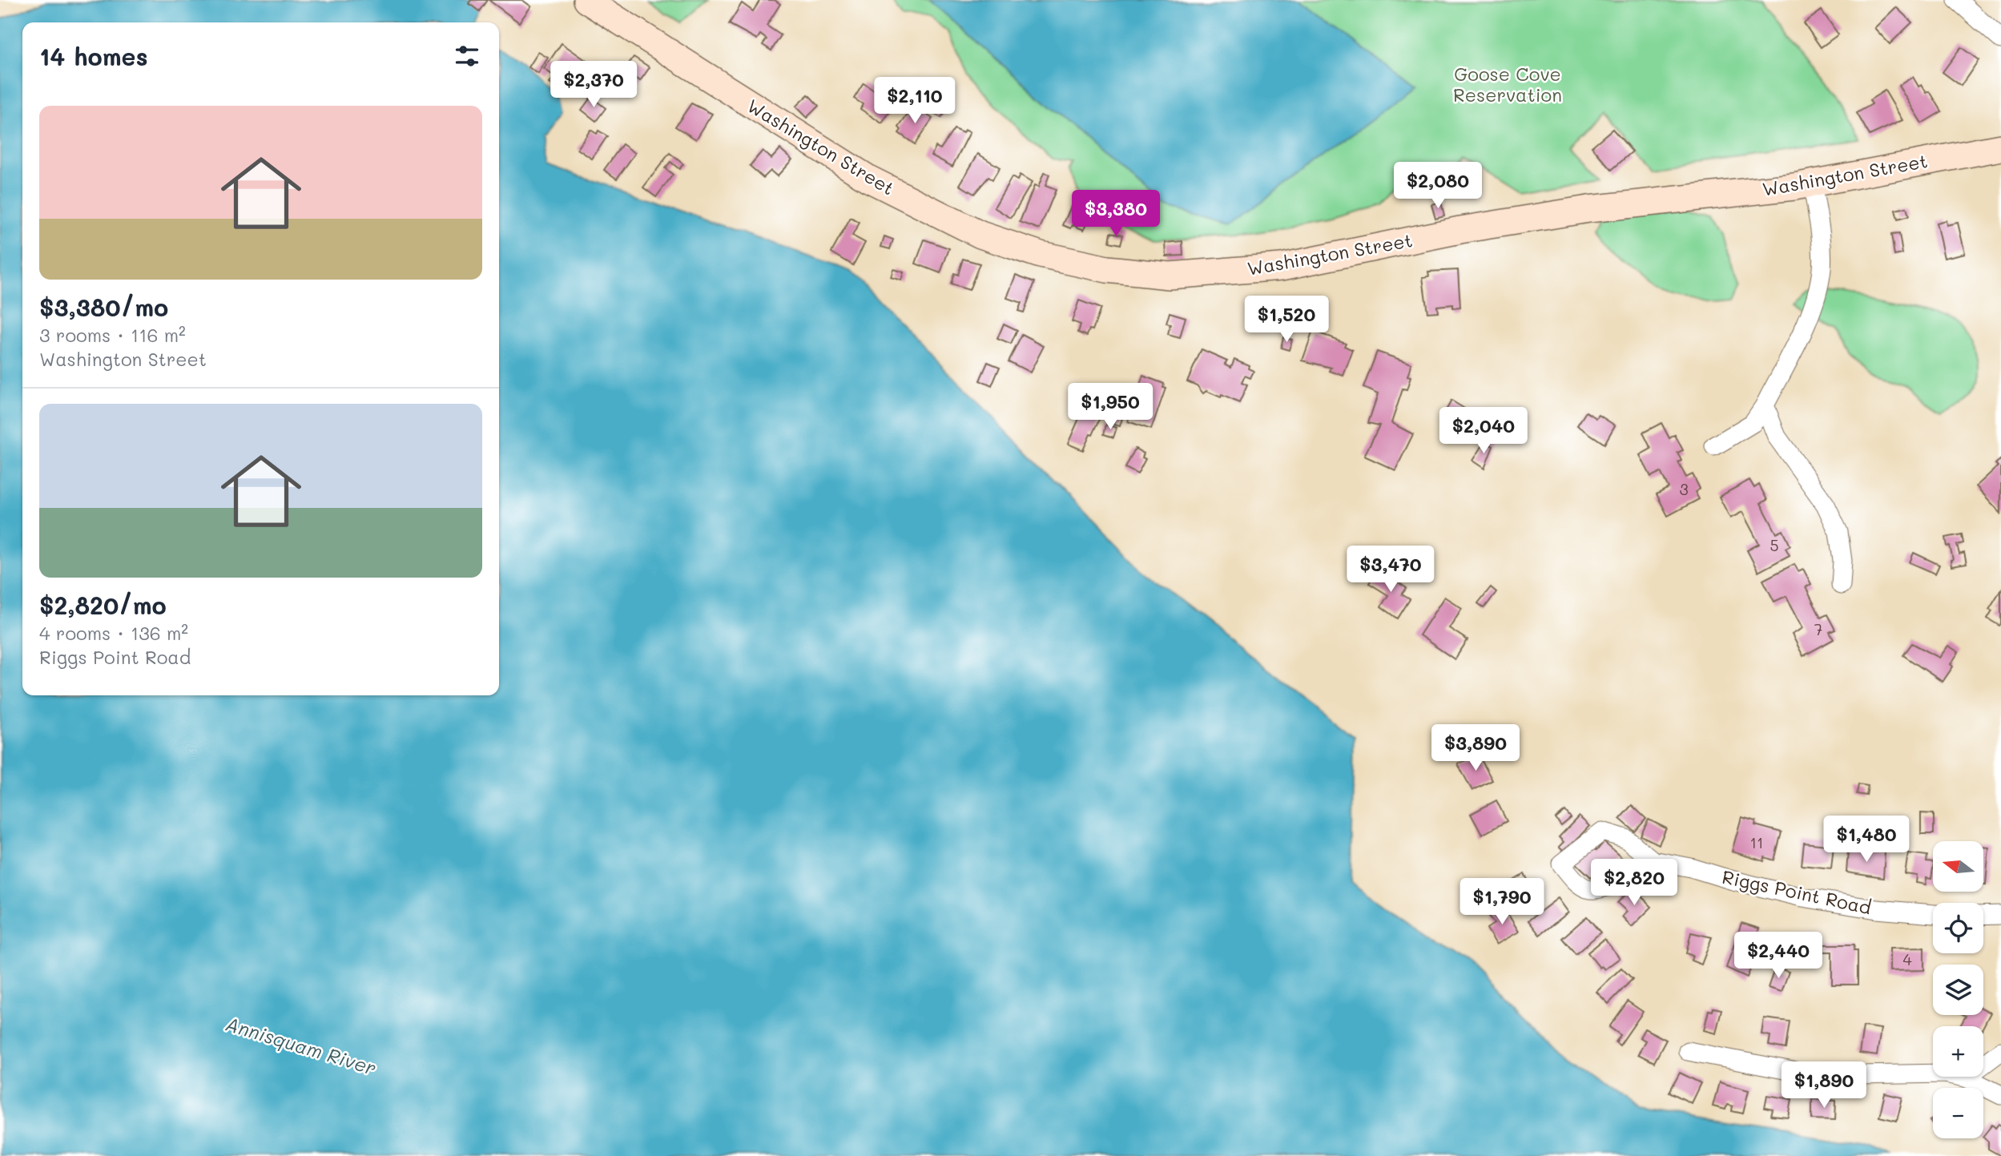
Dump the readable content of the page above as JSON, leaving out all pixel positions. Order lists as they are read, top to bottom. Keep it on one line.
{"streets":{"main road":["Washington Street"],"street":["Riggs Point Road"]},"water":["Annisquam River"],"parks":["Goose Cove Reservation"],"house_numbers":["3","5","7","11","4"],"north":"left","page":{"heading":"14 homes","price":["$2,370","$2,110","$2,080","$3,380","$1,520","$1,950","$2,040","$3,470","$3,890","$1,480","$2,820","$1,790","$2,440","$1,890"],"list":[{"name":"$3,380/mo","note":"3 rooms · 116 m² · Washington Street"},{"name":"$2,820/mo","note":"4 rooms · 136 m² · Riggs Point Road"}],"map_buttons":["+","−"]}}
